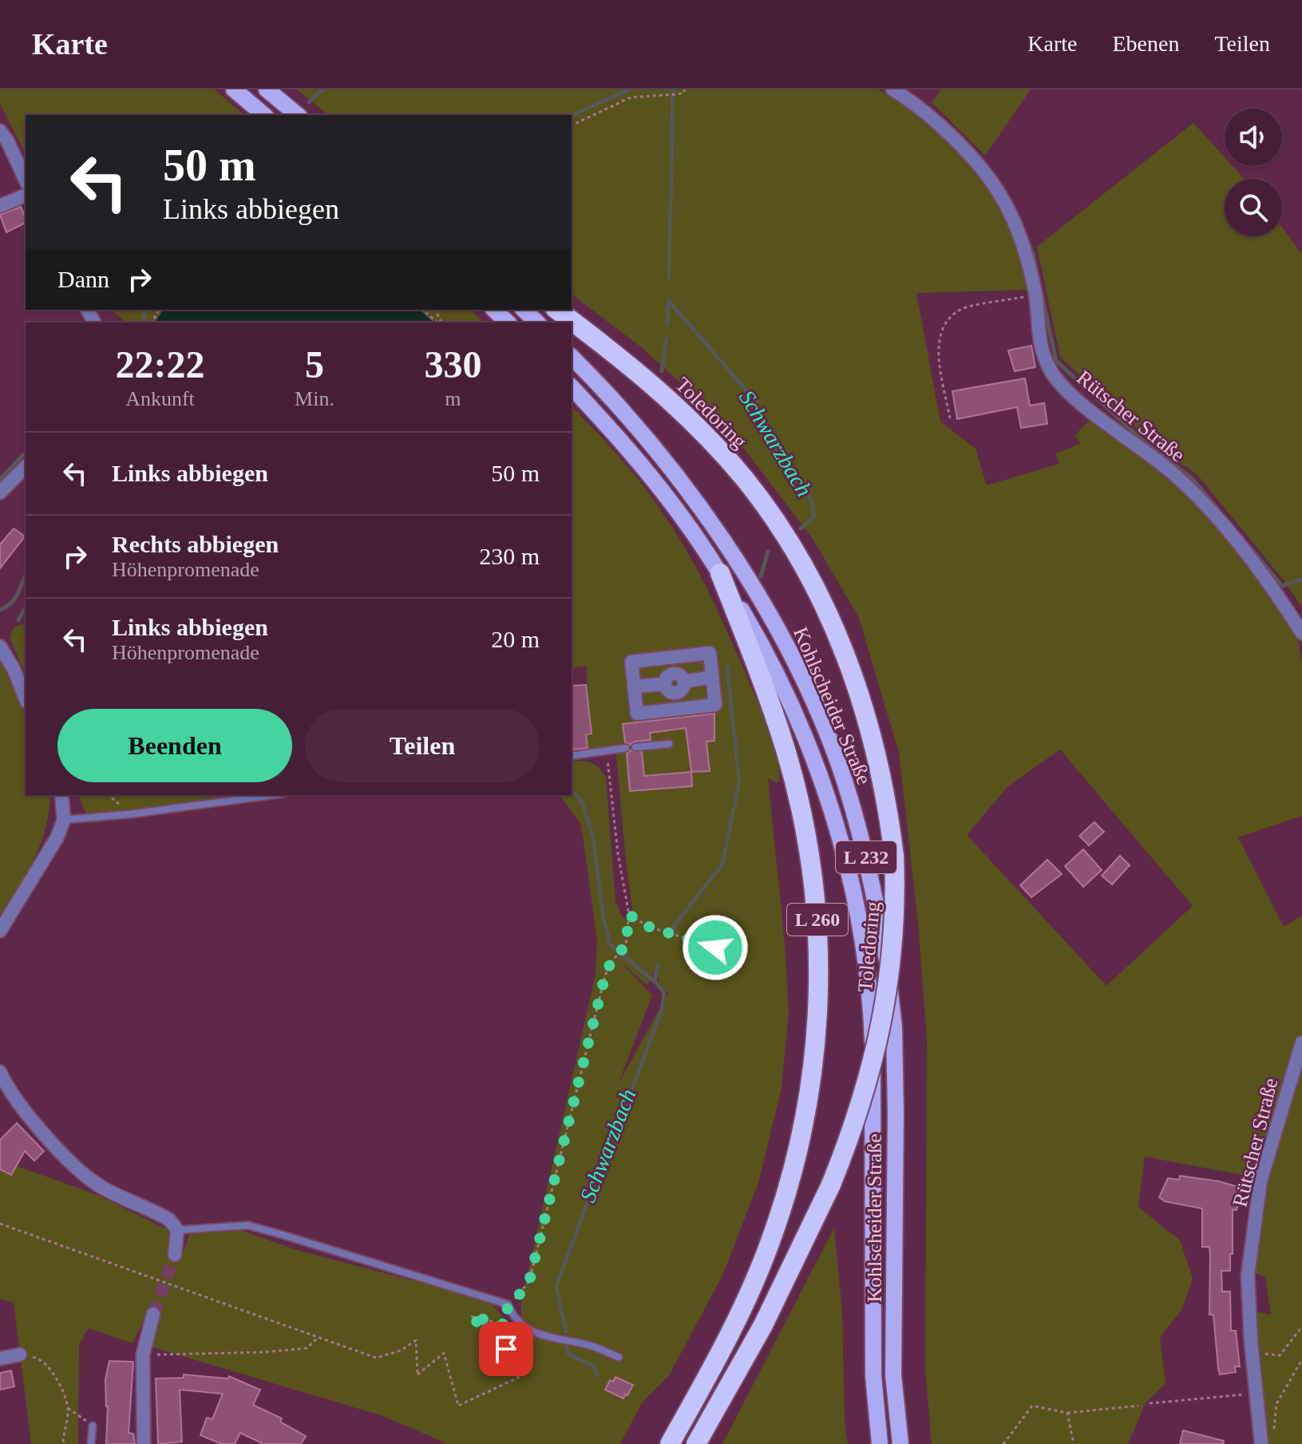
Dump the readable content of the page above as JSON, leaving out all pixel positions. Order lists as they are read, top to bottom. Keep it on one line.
{"streets":{"highway":["Toledoring","L 260"],"main road":["Kohlscheider Straße","L 232"],"street":["Rütscher Straße"]},"crossings":[["Kohlscheider Straße","L 260"]],"water":["Schwarzbach"],"page":{"header":"Karte","nav":["Karte","Ebenen","Teilen"],"turn":["50 m","Links abbiegen"],"then":"Dann","eta":["22:22","Ankunft","5","Min.","330","m"],"list":[{"name":"Links abbiegen","value":"50 m"},{"name":"Rechts abbiegen","note":"Höhenpromenade","value":"230 m"},{"name":"Links abbiegen","note":"Höhenpromenade","value":"20 m"}],"buttons":["Beenden","Teilen"]}}
